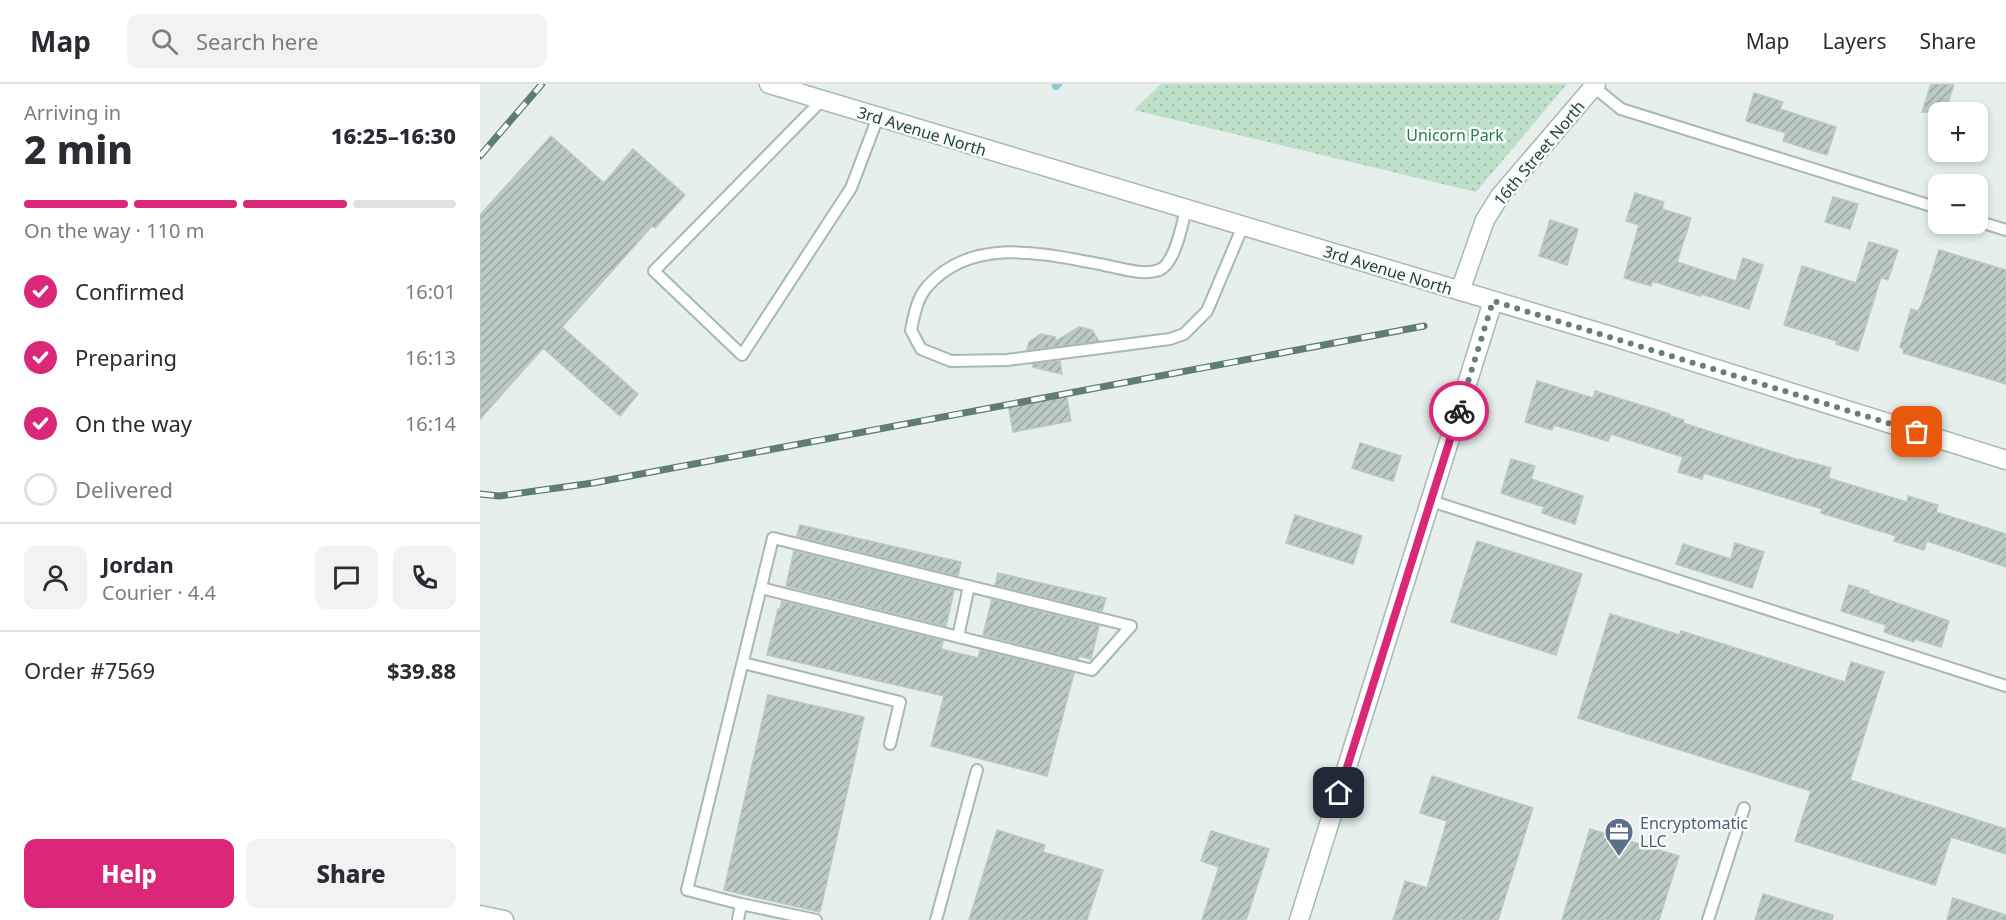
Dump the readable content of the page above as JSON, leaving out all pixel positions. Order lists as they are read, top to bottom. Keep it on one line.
{"streets":{"street":["3rd Avenue North","16th Street North"]},"crossings":[["3rd Avenue North","16th Street North"]],"parks":["Unicorn Park"],"places":{"office":["Encryptomatic LLC"]},"page":{"header":"Map","search":"Search here","nav":["Map","Layers","Share"],"heading":["2 min","Arriving in","16:25–16:30"],"panel":["Jordan","Courier · 4.4","Order #7569","$39.88"],"map_buttons":["+","−"],"bar":"On the way · 110 m","list":[["Confirmed","16:01"],["Preparing","16:13"],["On the way","16:14"],"Delivered"],"buttons":["Help","Share"]}}
